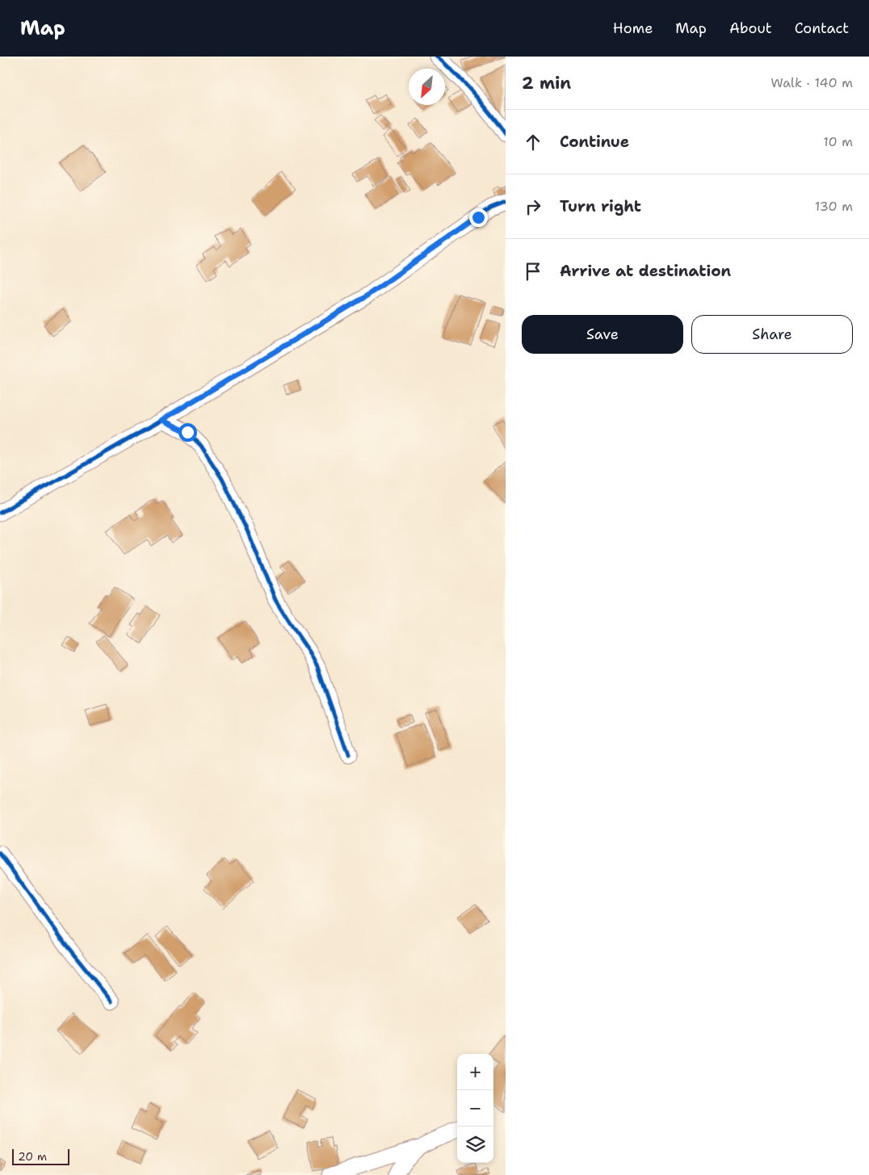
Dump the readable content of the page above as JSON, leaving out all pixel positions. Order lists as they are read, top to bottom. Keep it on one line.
{"scale_bar":"20 m","north":"bottom left","page":{"header":"Map","nav":["Home","Map","About","Contact"],"heading":["2 min","Walk · 140 m"],"list":[["Continue","10 m"],["Turn right","130 m"],"Arrive at destination"],"buttons":["Save","Share"],"map_buttons":["+","−"],"scale":"20 m"}}
